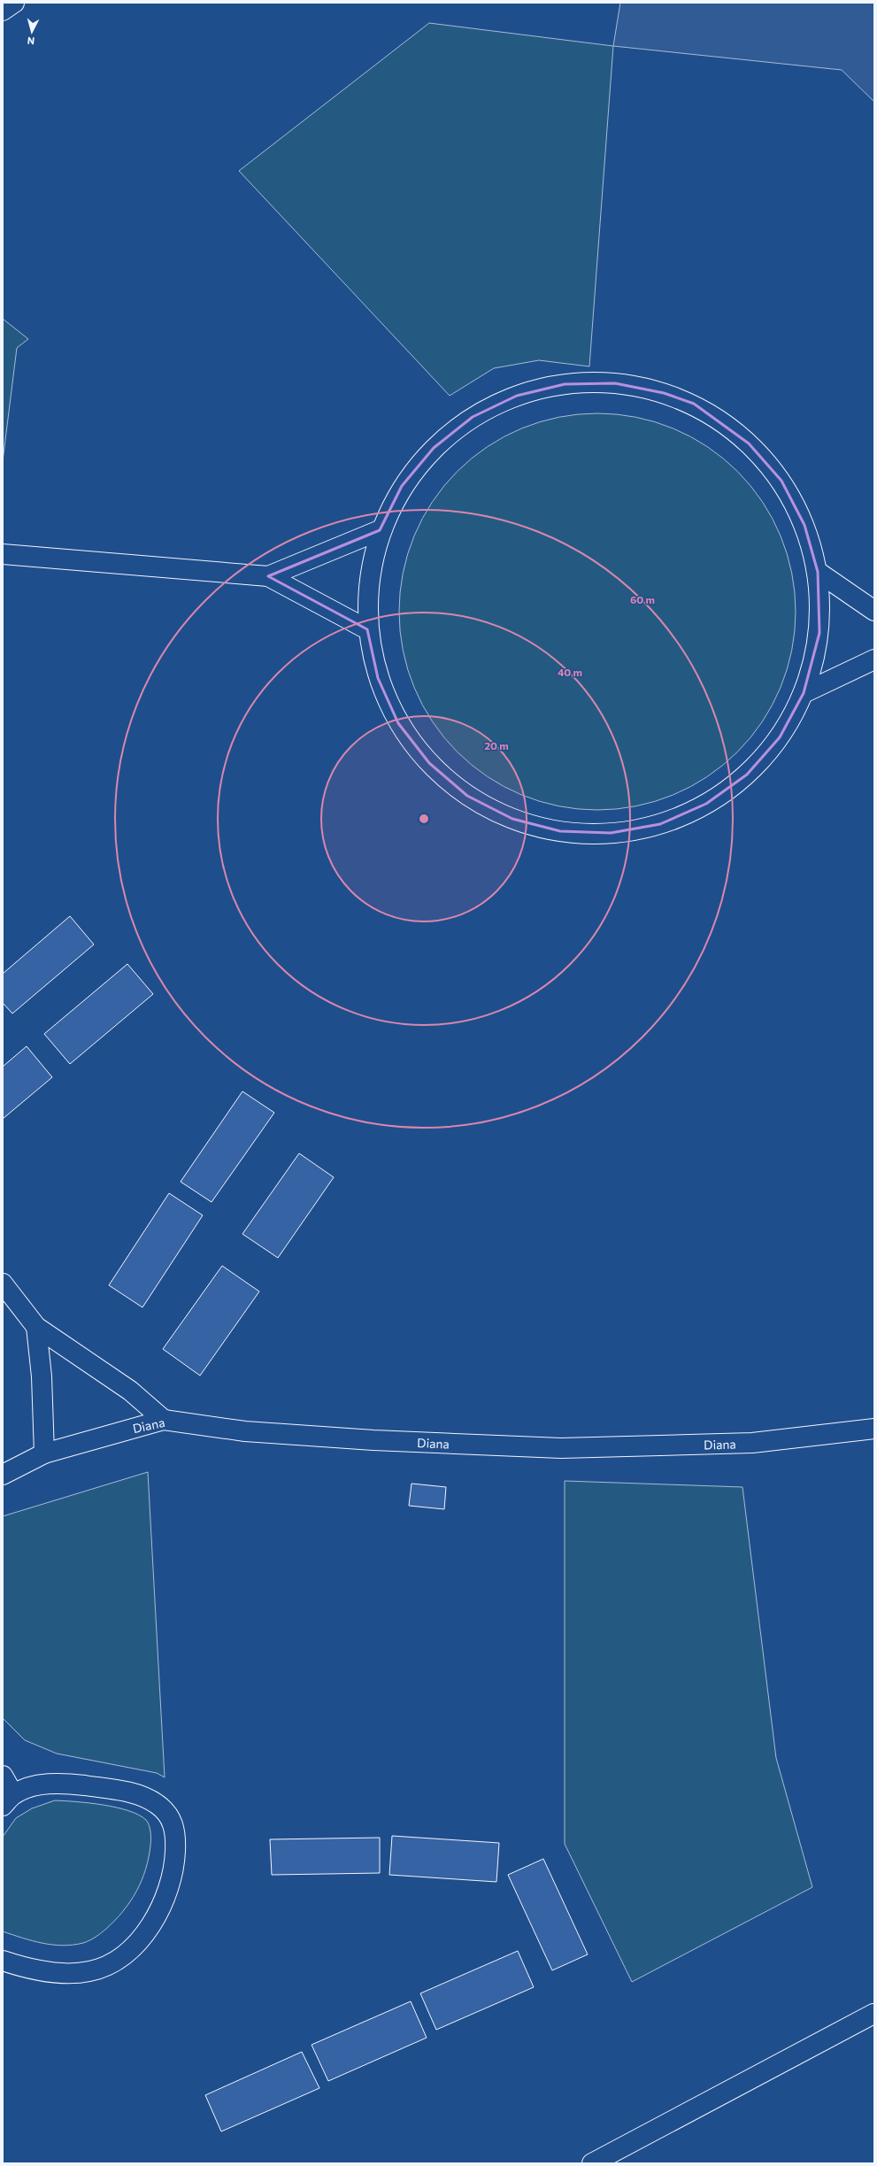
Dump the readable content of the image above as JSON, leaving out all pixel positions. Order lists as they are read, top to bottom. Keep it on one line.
{"streets":{"street":["Diana"]},"north":"bottom","rings":["60 m","40 m","20 m"]}
